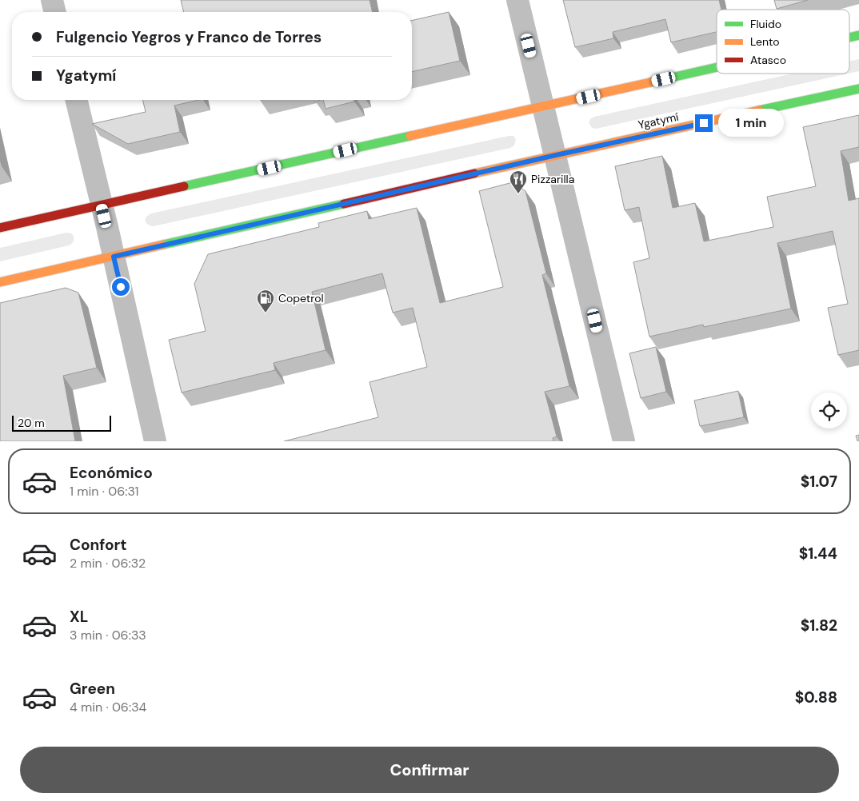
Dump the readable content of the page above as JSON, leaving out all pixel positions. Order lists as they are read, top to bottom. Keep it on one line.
{"streets":{"main road":["Ygatymí"]},"places":{"restaurant":["Pizzarilla"],"fuel station":["Copetrol"]},"legend":["Fluido","Lento","Atasco"],"scale_bar":"20 m","page":{"banner":["Fulgencio Yegros y Franco de Torres","Ygatymí"],"bubble":"1 min","scale":"20 m","list":[{"name":"Económico","note":"1 min · 06:31","value":"$1.07"},{"name":"Confort","note":"2 min · 06:32","value":"$1.44"},{"name":"XL","note":"3 min · 06:33","value":"$1.82"},{"name":"Green","note":"4 min · 06:34","value":"$0.88"}],"buttons":"Confirmar"}}
